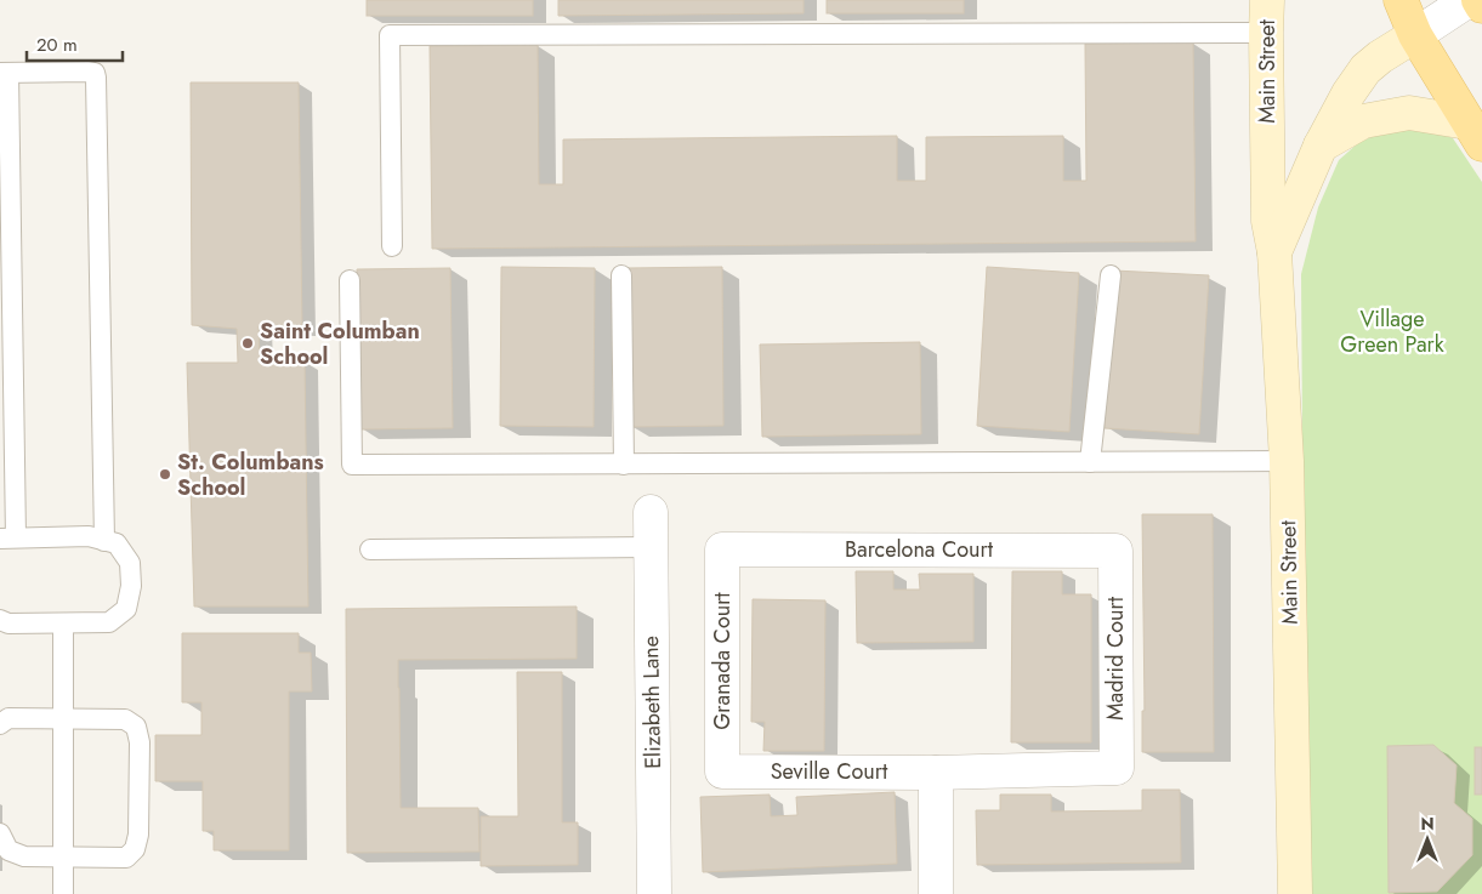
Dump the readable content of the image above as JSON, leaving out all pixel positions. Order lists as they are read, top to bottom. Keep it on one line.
{"streets":{"street":["Main Street","Barcelona Court","Madrid Court","Granada Court","Elizabeth Lane","Seville Court"]},"crossings":[["Barcelona Court","Madrid Court"],["Barcelona Court","Granada Court"],["Madrid Court","Seville Court"],["Granada Court","Seville Court"]],"parks":["Village Green Park"],"places":["Saint Columban School","St. Columbans School"],"scale_bar":"20 m","north":"top"}
